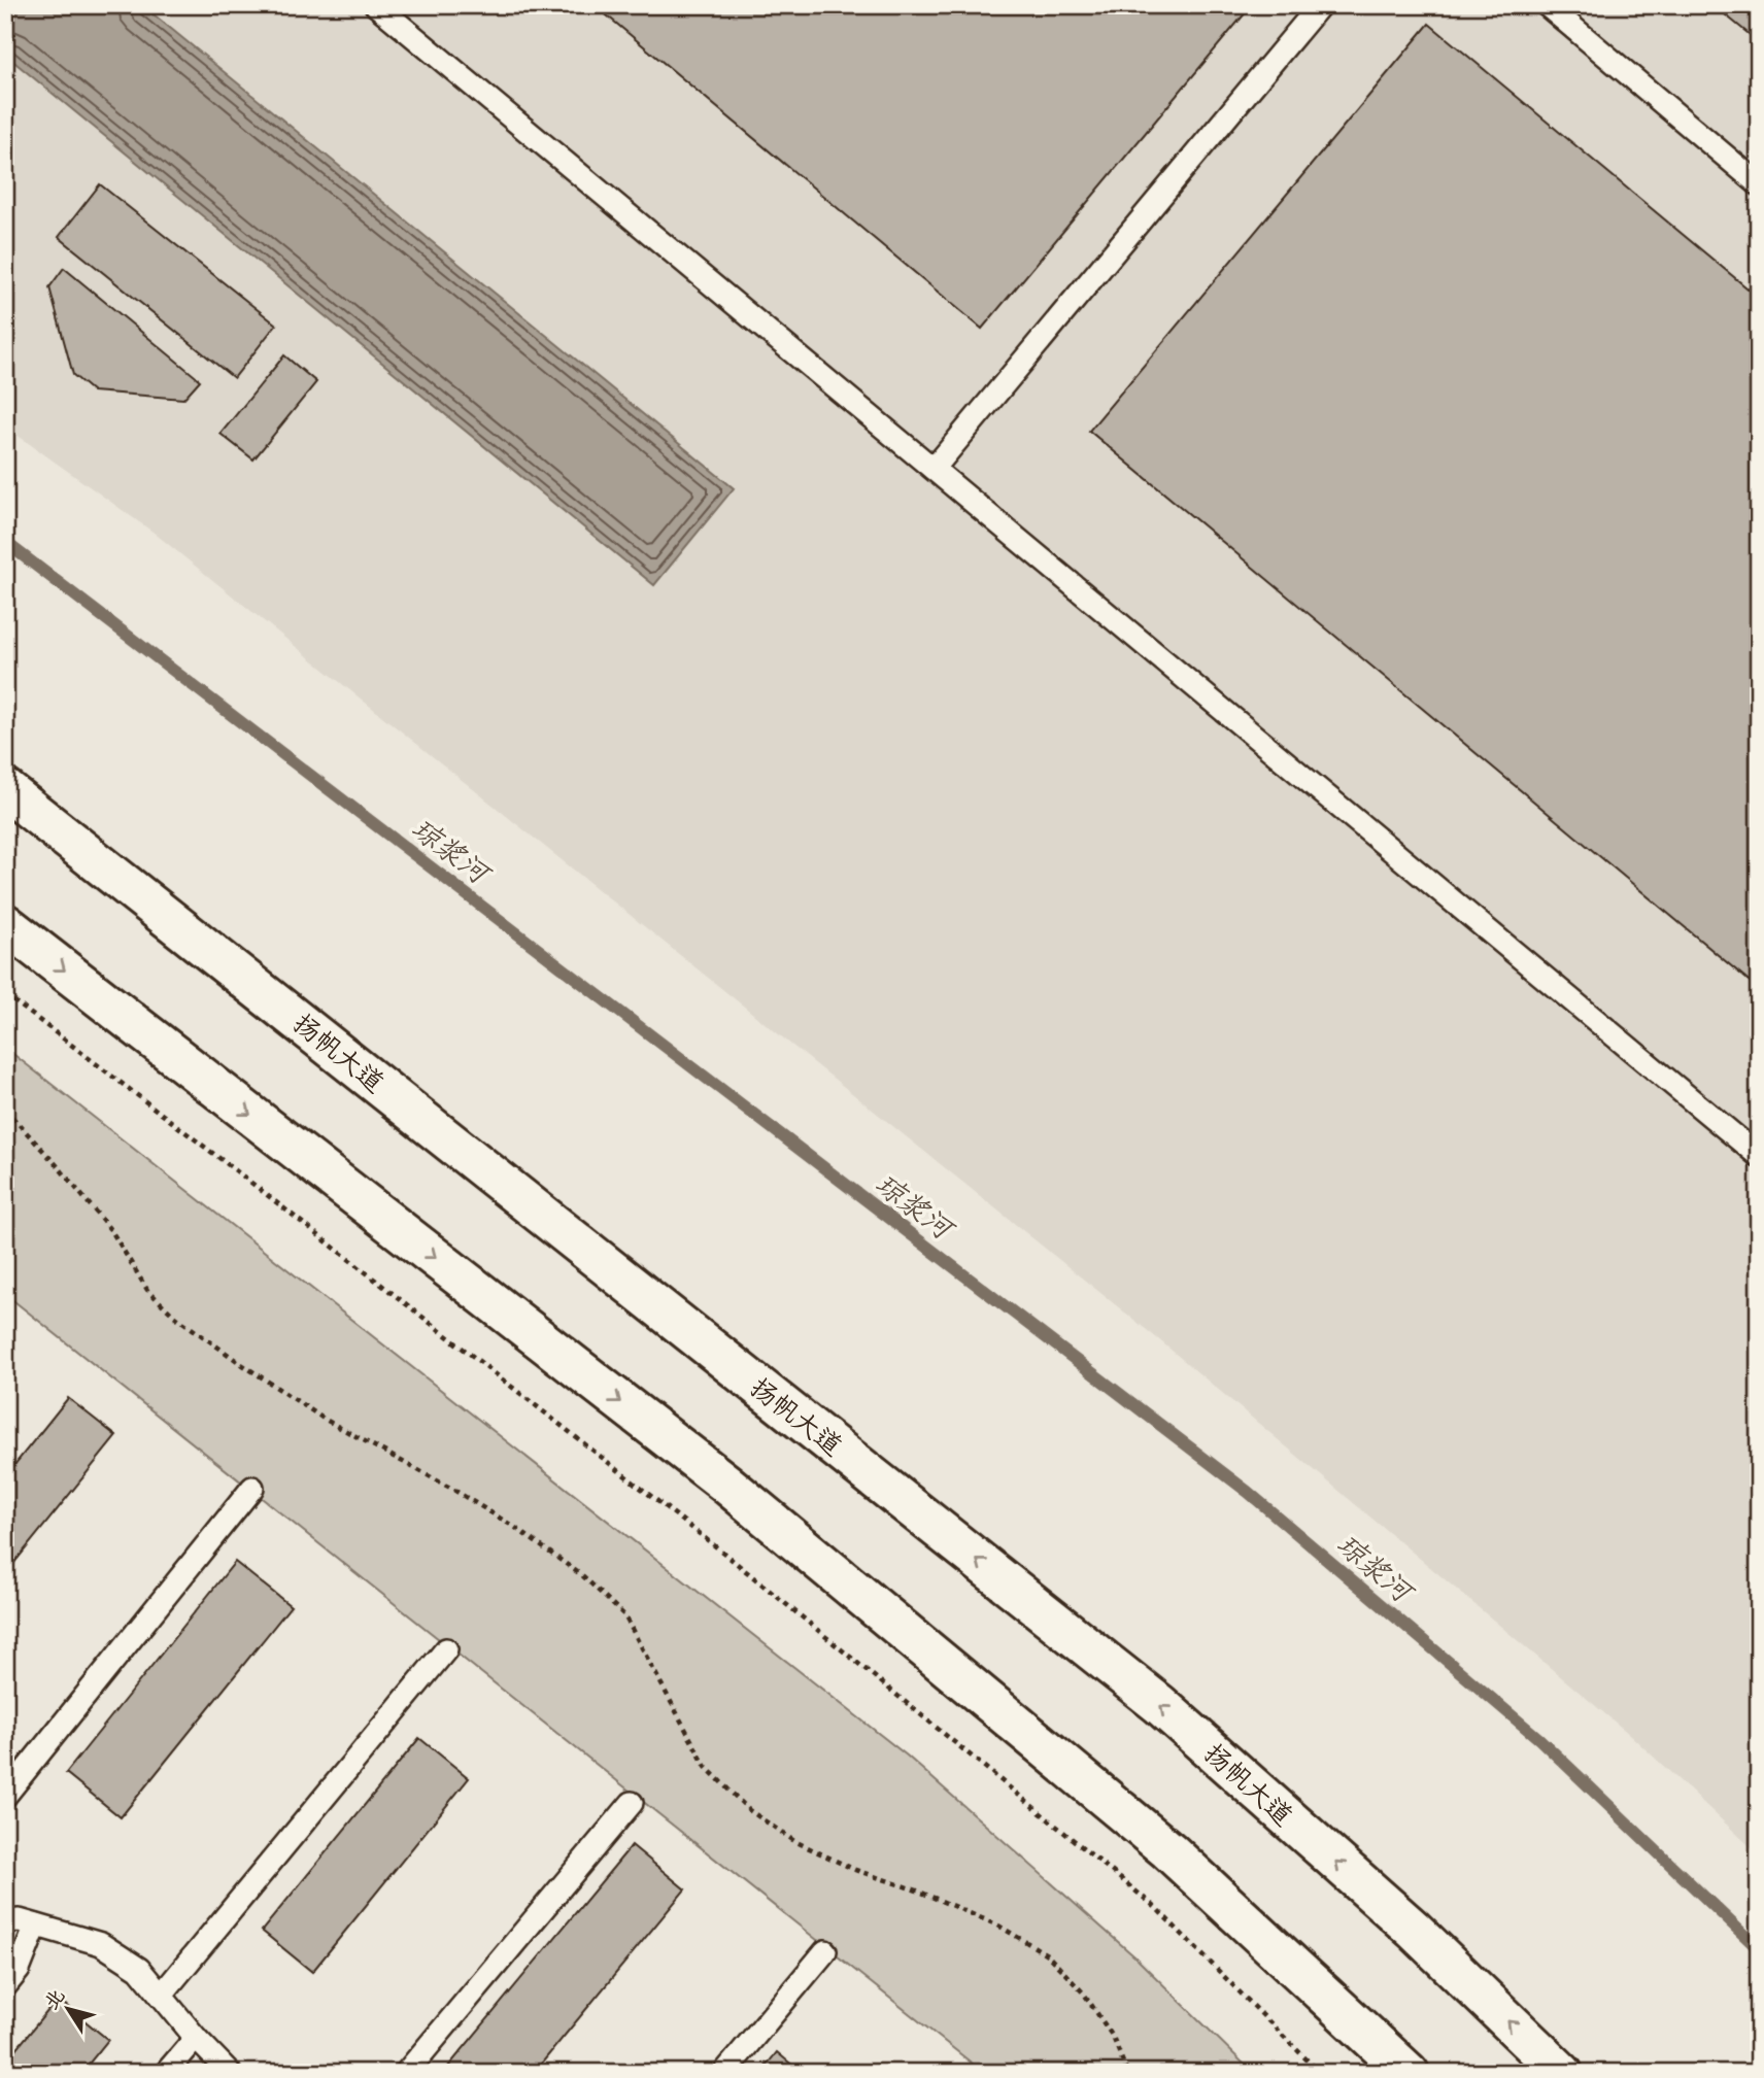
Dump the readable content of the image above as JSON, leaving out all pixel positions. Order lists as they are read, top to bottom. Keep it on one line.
{"streets":{"main road":["扬帆大道"]},"water":["琼浆河"],"north":"top left"}
